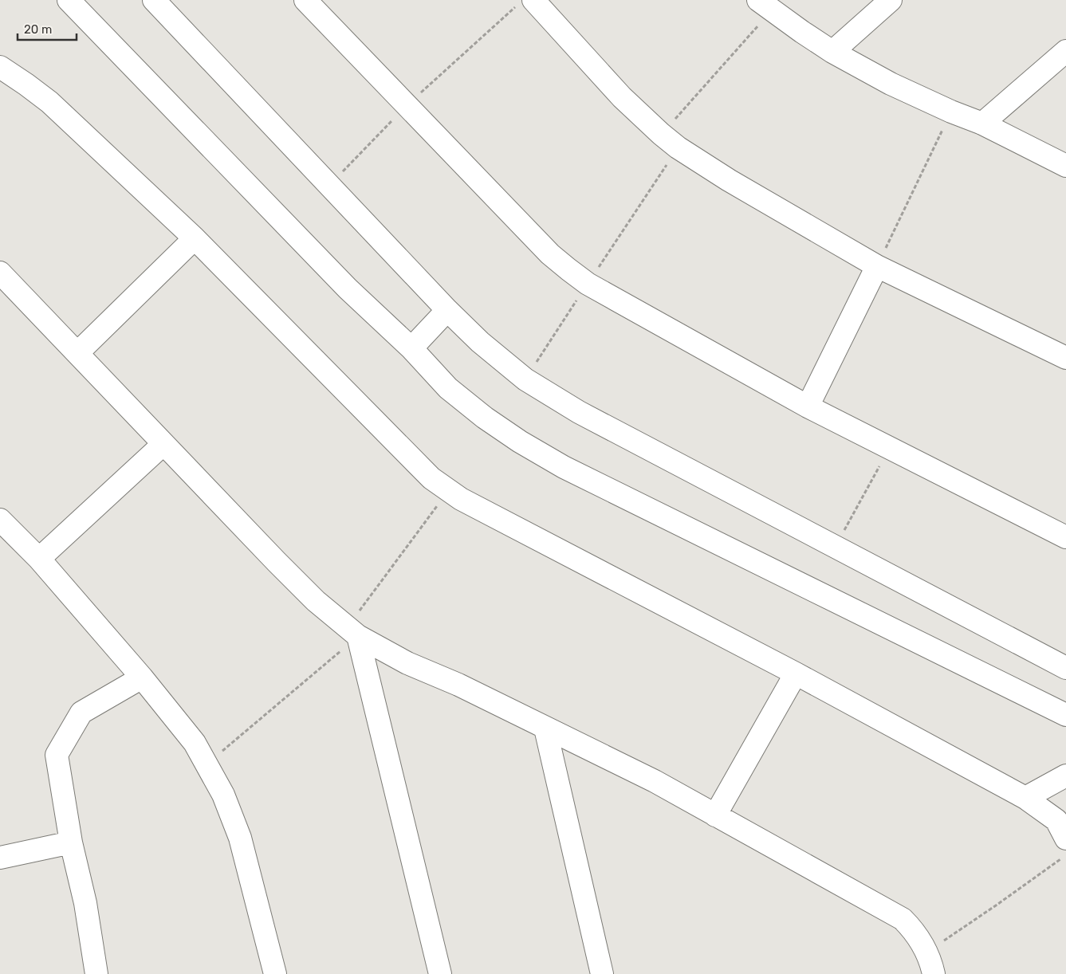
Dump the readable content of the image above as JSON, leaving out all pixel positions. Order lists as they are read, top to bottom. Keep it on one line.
{"scale_bar":"20 m"}
